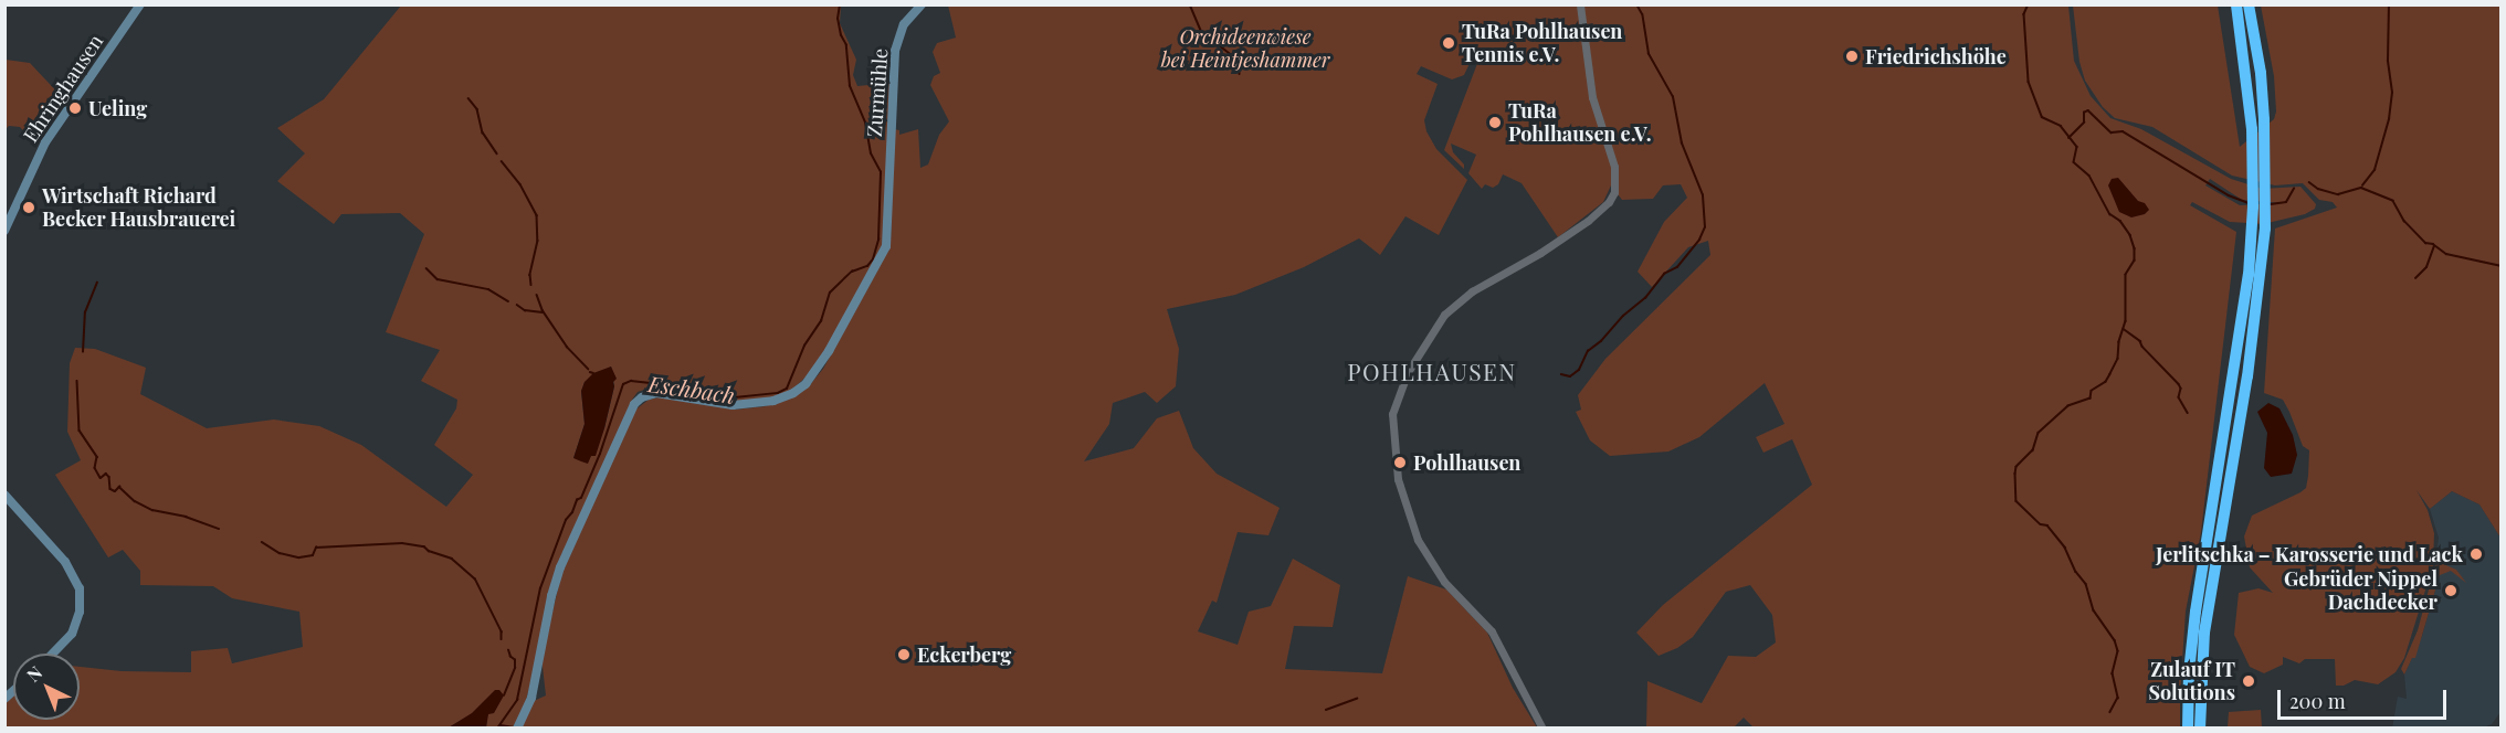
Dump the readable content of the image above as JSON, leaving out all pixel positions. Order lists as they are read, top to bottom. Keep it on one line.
{"streets":{"main road":["Ehringhausen","Zurmühle"]},"districts":["POHLHAUSEN"],"water":["Eschbach"],"parks":["Orchideenwiese bei Heintjeshammer"],"places":["TuRa Pohlhausen Tennis e.V.","Friedrichshöhe","Ueling","TuRa Pohlhausen e.V.","Wirtschaft Richard Becker Hausbrauerei","Pohlhausen","Jerlitschka – Karosserie und Lack","Gebrüder Nippel Dachdecker","Eckerberg","Zulauf IT Solutions"],"scale_bar":"200 m","north":"top left"}
